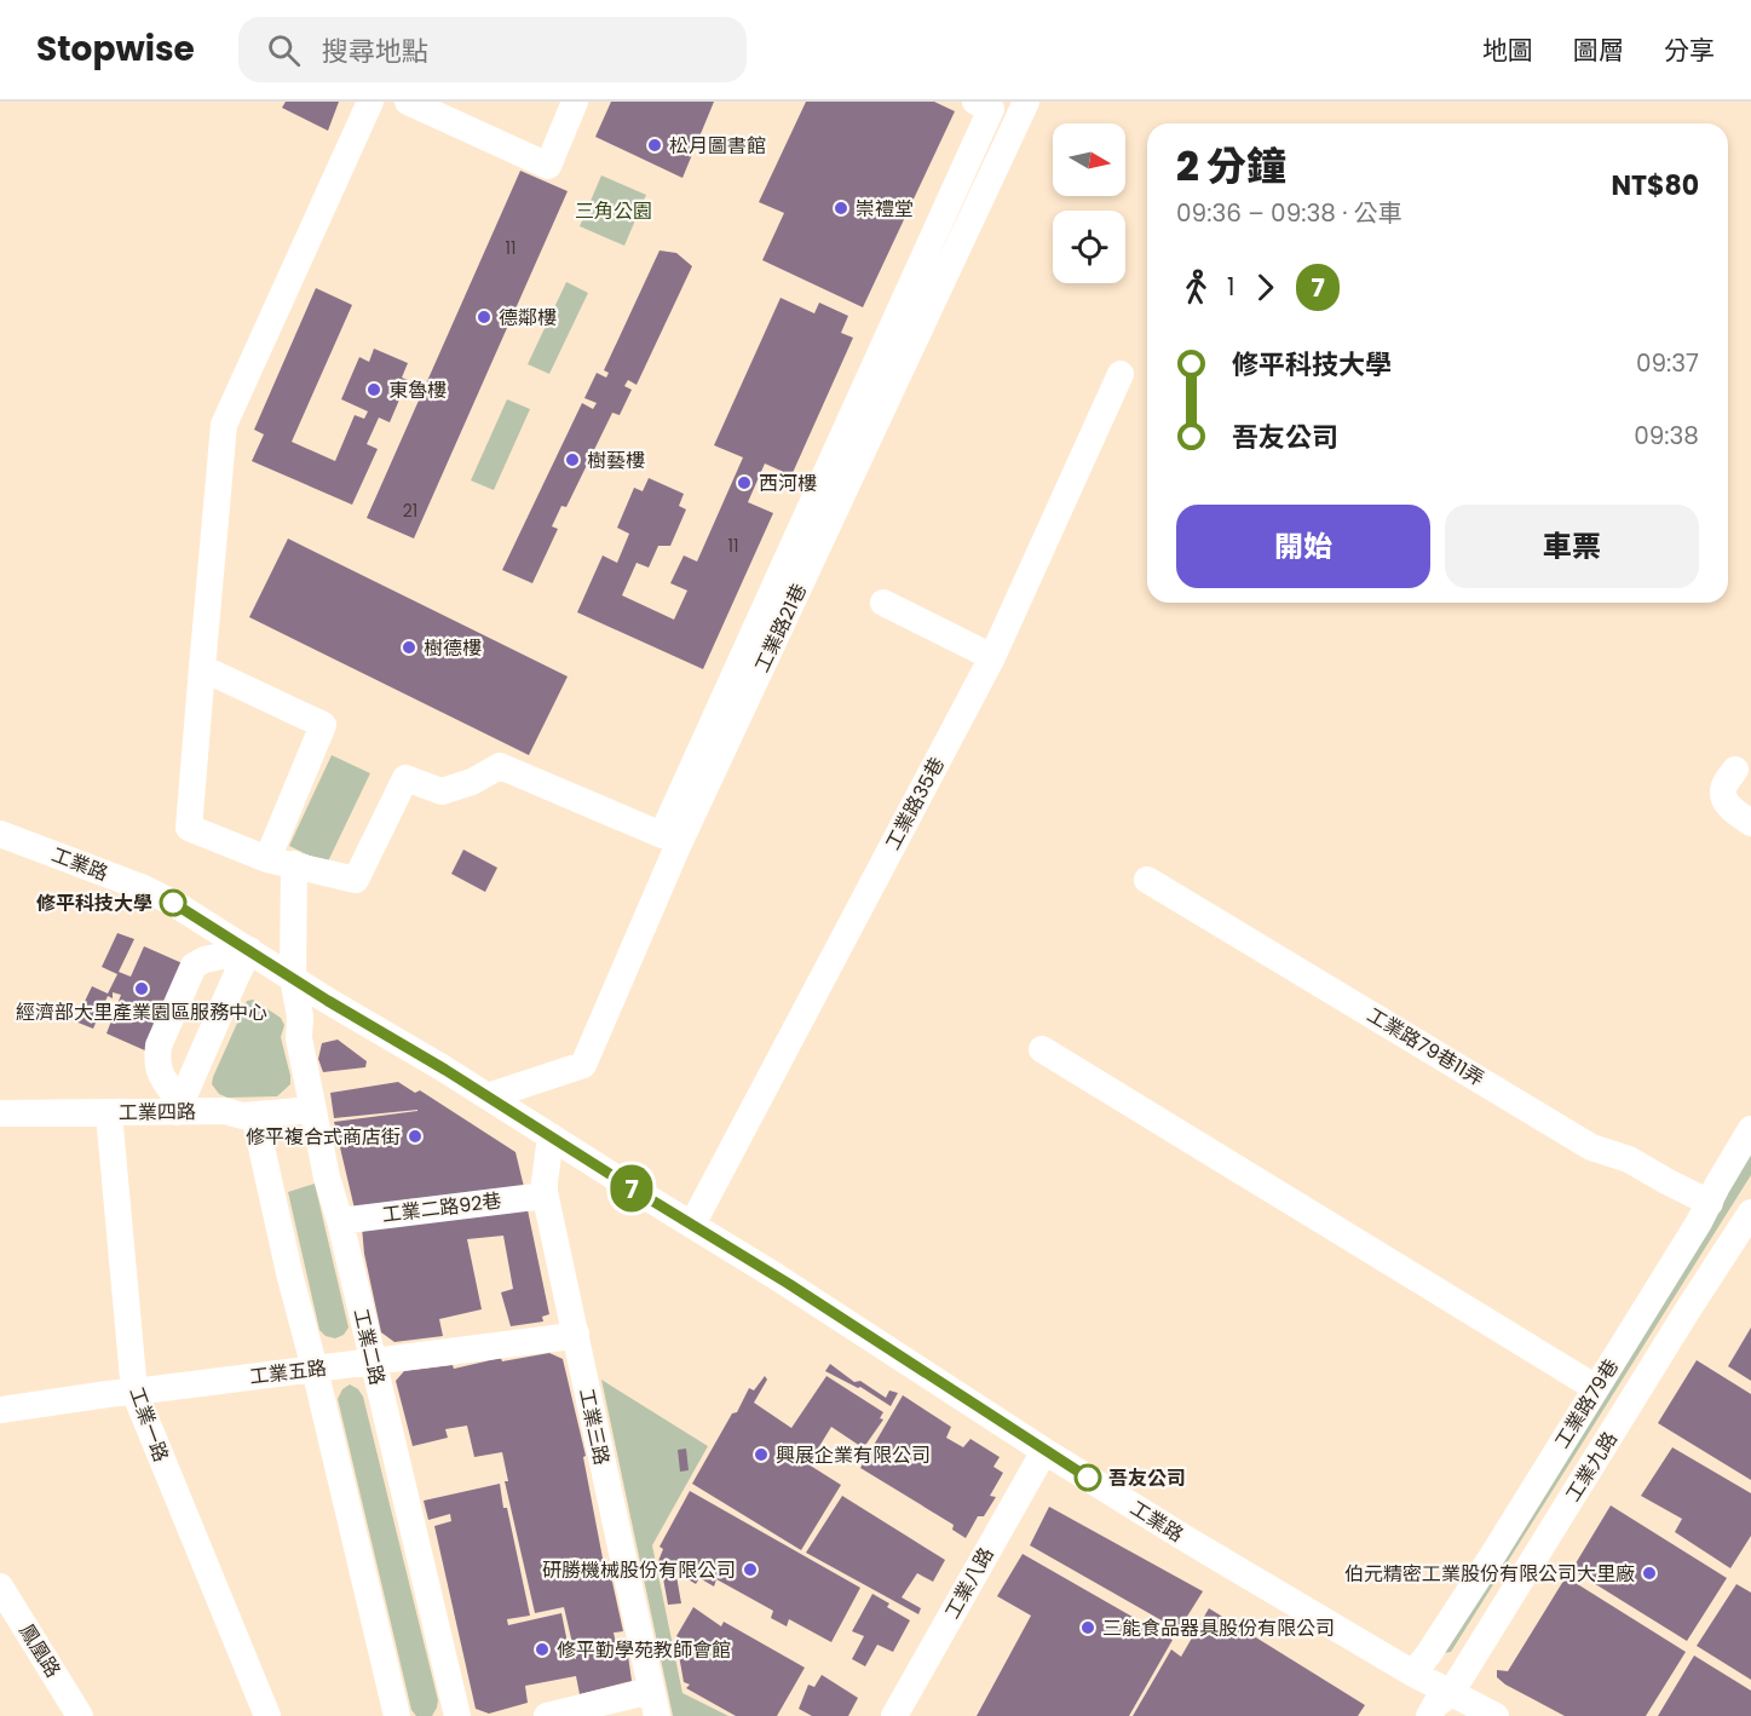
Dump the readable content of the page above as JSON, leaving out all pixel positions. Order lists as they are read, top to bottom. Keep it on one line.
{"streets":{"street":["工業路21巷","工業路35巷","工業路","工業路79巷11弄","工業四路","工業二路92巷","工業二路","工業五路","工業路79巷","工業一路","工業三路","工業九路","工業八路","鳳凰路"]},"crossings":[["工業路21巷","工業路"],["工業路35巷","工業路"],["工業路","工業二路"],["工業路","工業路79巷"],["工業路","工業三路"],["工業路","工業九路"],["工業路","工業八路"],["工業路79巷11弄","工業路79巷"],["工業四路","工業二路"],["工業四路","工業一路"],["工業二路92巷","工業二路"],["工業二路92巷","工業三路"],["工業二路","工業五路"],["工業五路","工業一路"],["工業五路","工業三路"]],"parks":["三角公園"],"places":["松月圖書館","崇禮堂","德鄰樓","東魯樓","樹藝樓","西河樓","樹德樓","修平科技大學","經濟部大里產業園區服務中心","修平複合式商店街","興展企業有限公司","吾友公司","研勝機械股份有限公司","伯元精密工業股份有限公司大里廠","三能食品器具股份有限公司","修平勤學苑教師會館"],"lines":["bus line 7"],"house_numbers":["11","21","11"],"north":"right","page":{"header":"Stopwise","search":"搜尋地點","nav":["地圖","圖層","分享"],"on_map":"7","heading":["2 分鐘","09:36 – 09:38 · 公車","NT$80"],"legs":["1","7"],"list":[{"name":"修平科技大學","value":"09:37"},{"name":"吾友公司","value":"09:38"}],"buttons":["開始","車票"]}}
